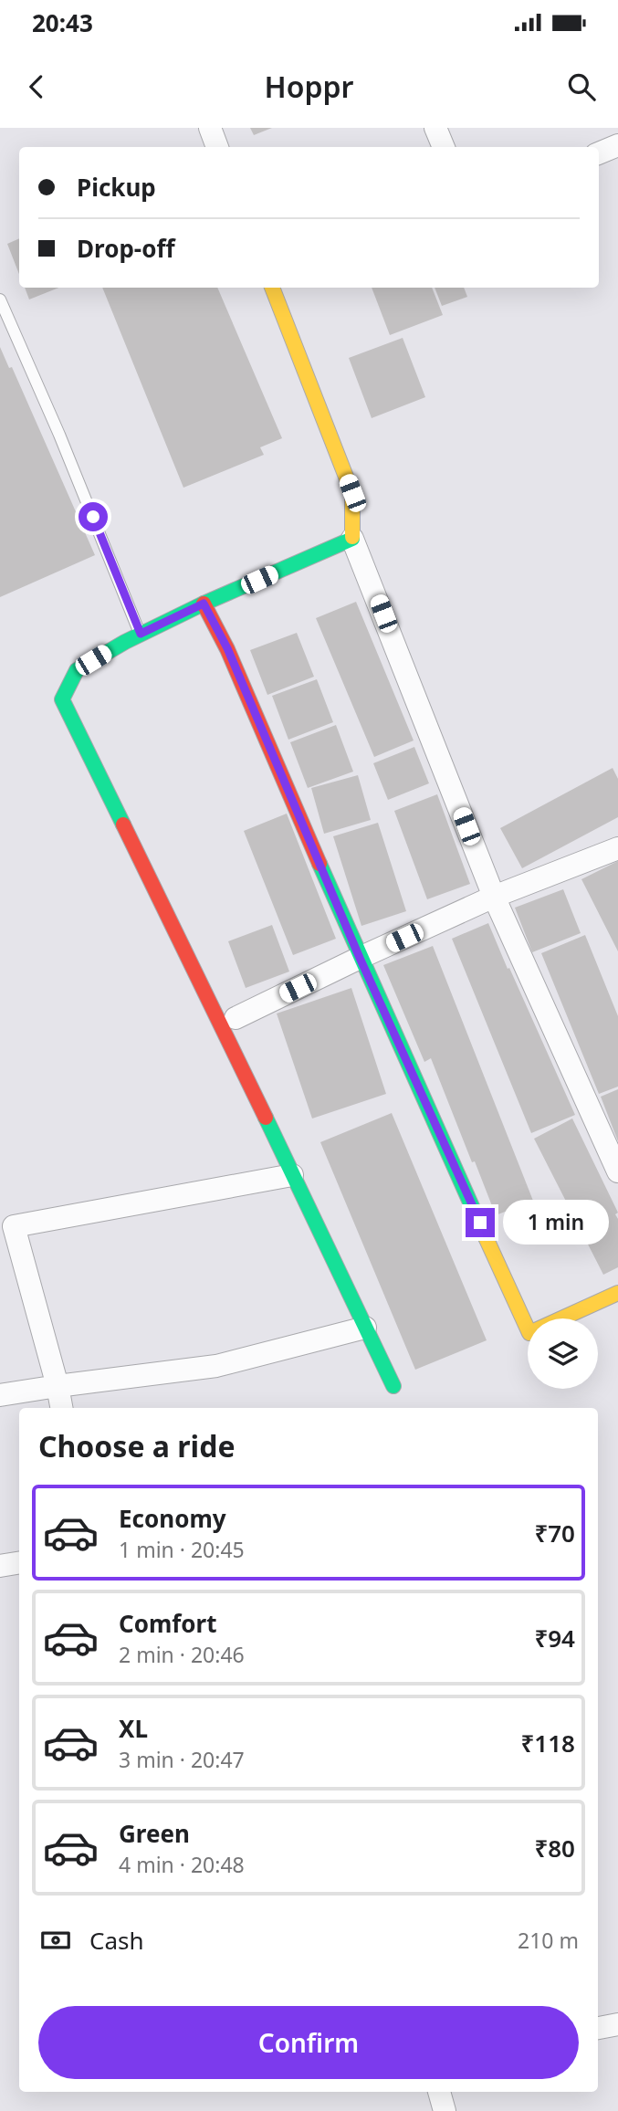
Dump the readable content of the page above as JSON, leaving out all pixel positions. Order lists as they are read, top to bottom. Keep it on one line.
{"page":{"status":"20:43","header":"Hoppr","banner":["Pickup","Drop-off"],"bubble":"1 min","heading":"Choose a ride","list":[{"name":"Economy","note":"1 min · 20:45","value":"₹70"},{"name":"Comfort","note":"2 min · 20:46","value":"₹94"},{"name":"XL","note":"3 min · 20:47","value":"₹118"},{"name":"Green","note":"4 min · 20:48","value":"₹80"}],"pay":["Cash","210 m"],"buttons":"Confirm"}}
